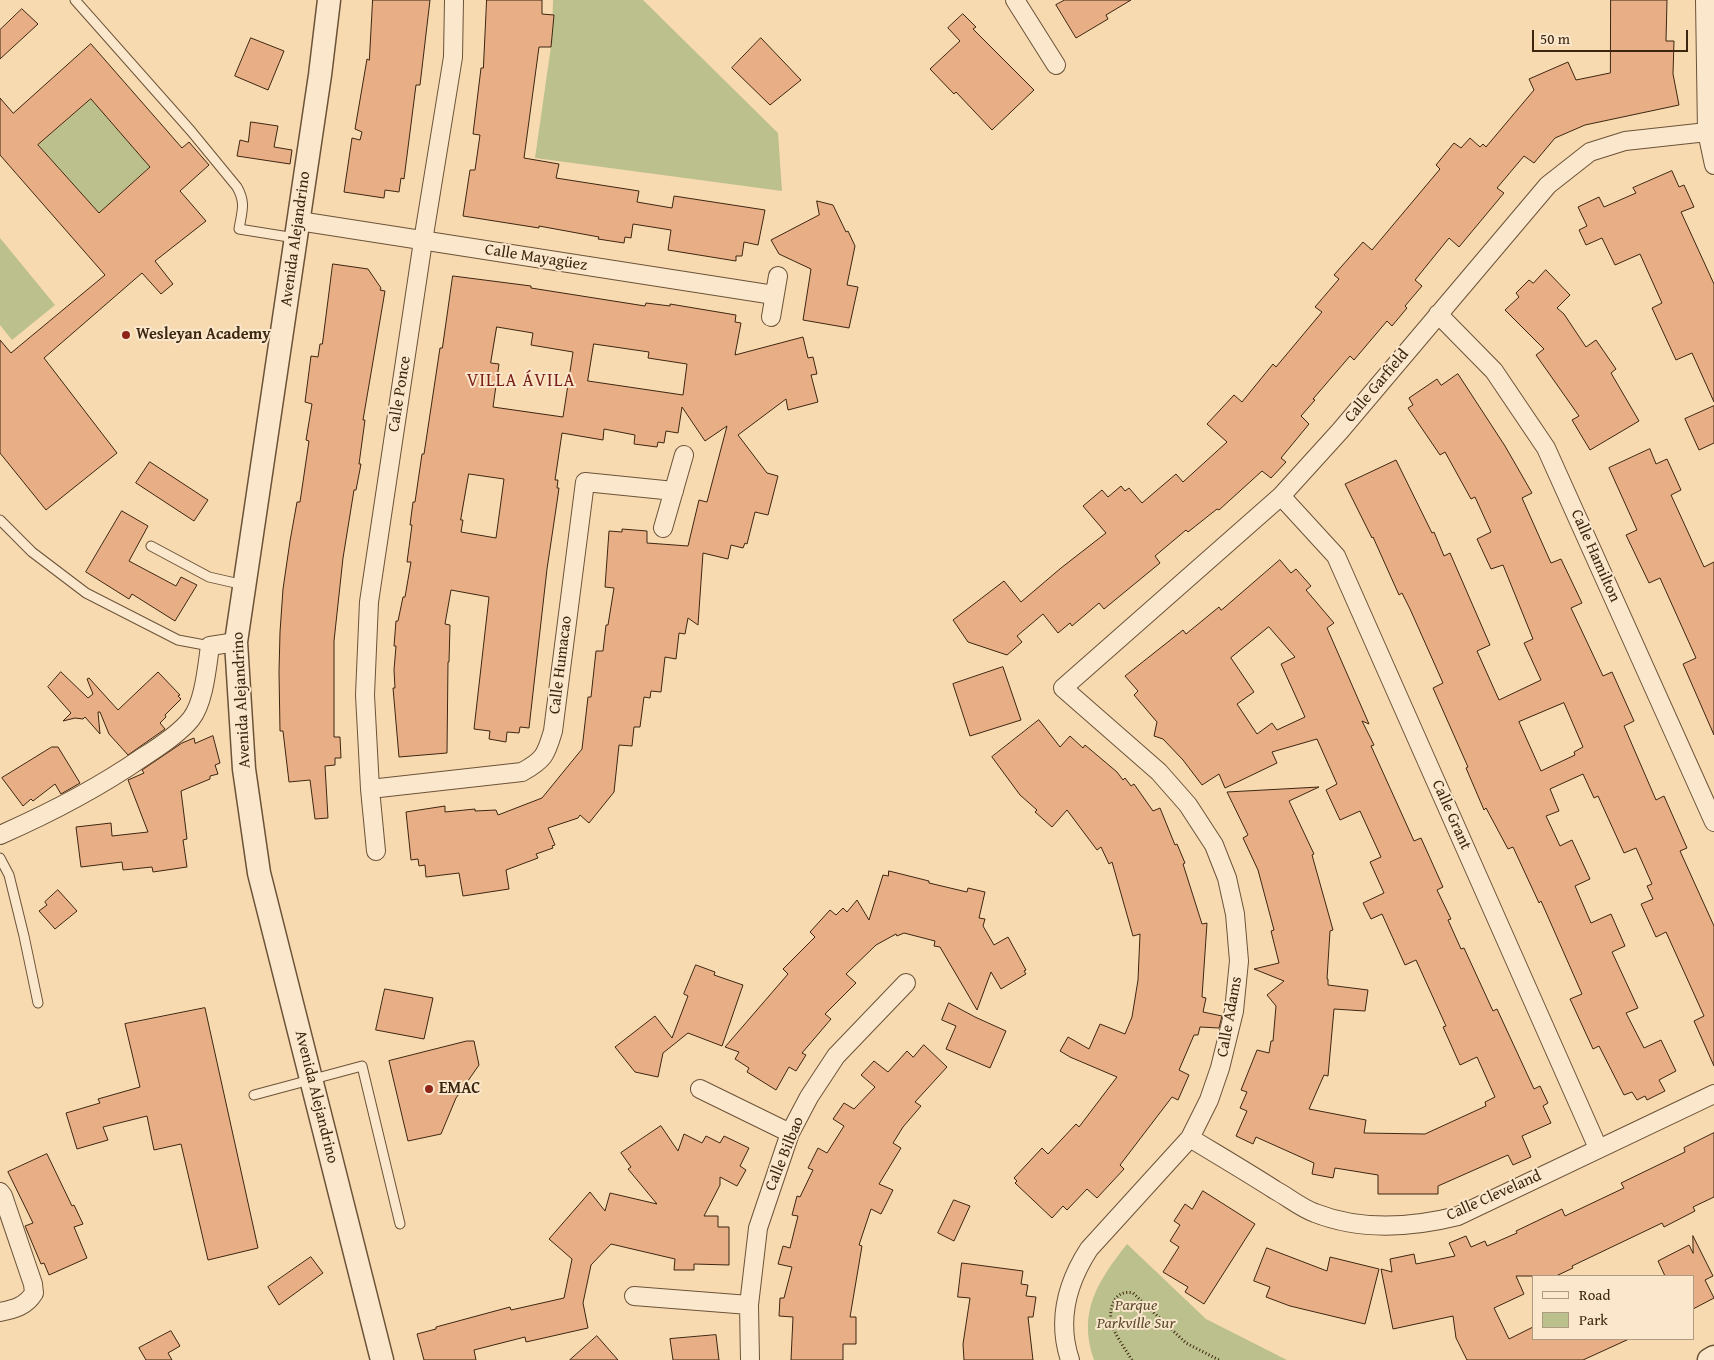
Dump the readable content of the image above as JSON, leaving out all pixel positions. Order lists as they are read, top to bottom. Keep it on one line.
{"streets":{"street":["Avenida Alejandrino","Calle Mayagüez","Calle Garfield","Calle Ponce","Calle Hamilton","Calle Humacao","Calle Grant","Calle Adams","Calle Bilbao","Calle Cleveland"]},"crossings":[["Avenida Alejandrino","Calle Mayagüez"],["Calle Mayagüez","Calle Ponce"],["Calle Garfield","Calle Hamilton"],["Calle Garfield","Calle Grant"],["Calle Garfield","Calle Adams"],["Calle Ponce","Calle Humacao"],["Calle Grant","Calle Cleveland"],["Calle Adams","Calle Cleveland"]],"districts":["VILLA ÁVILA"],"parks":["Parque Parkville Sur"],"places":["Wesleyan Academy","EMAC"],"legend":["Road","Park"],"scale_bar":"50 m"}
